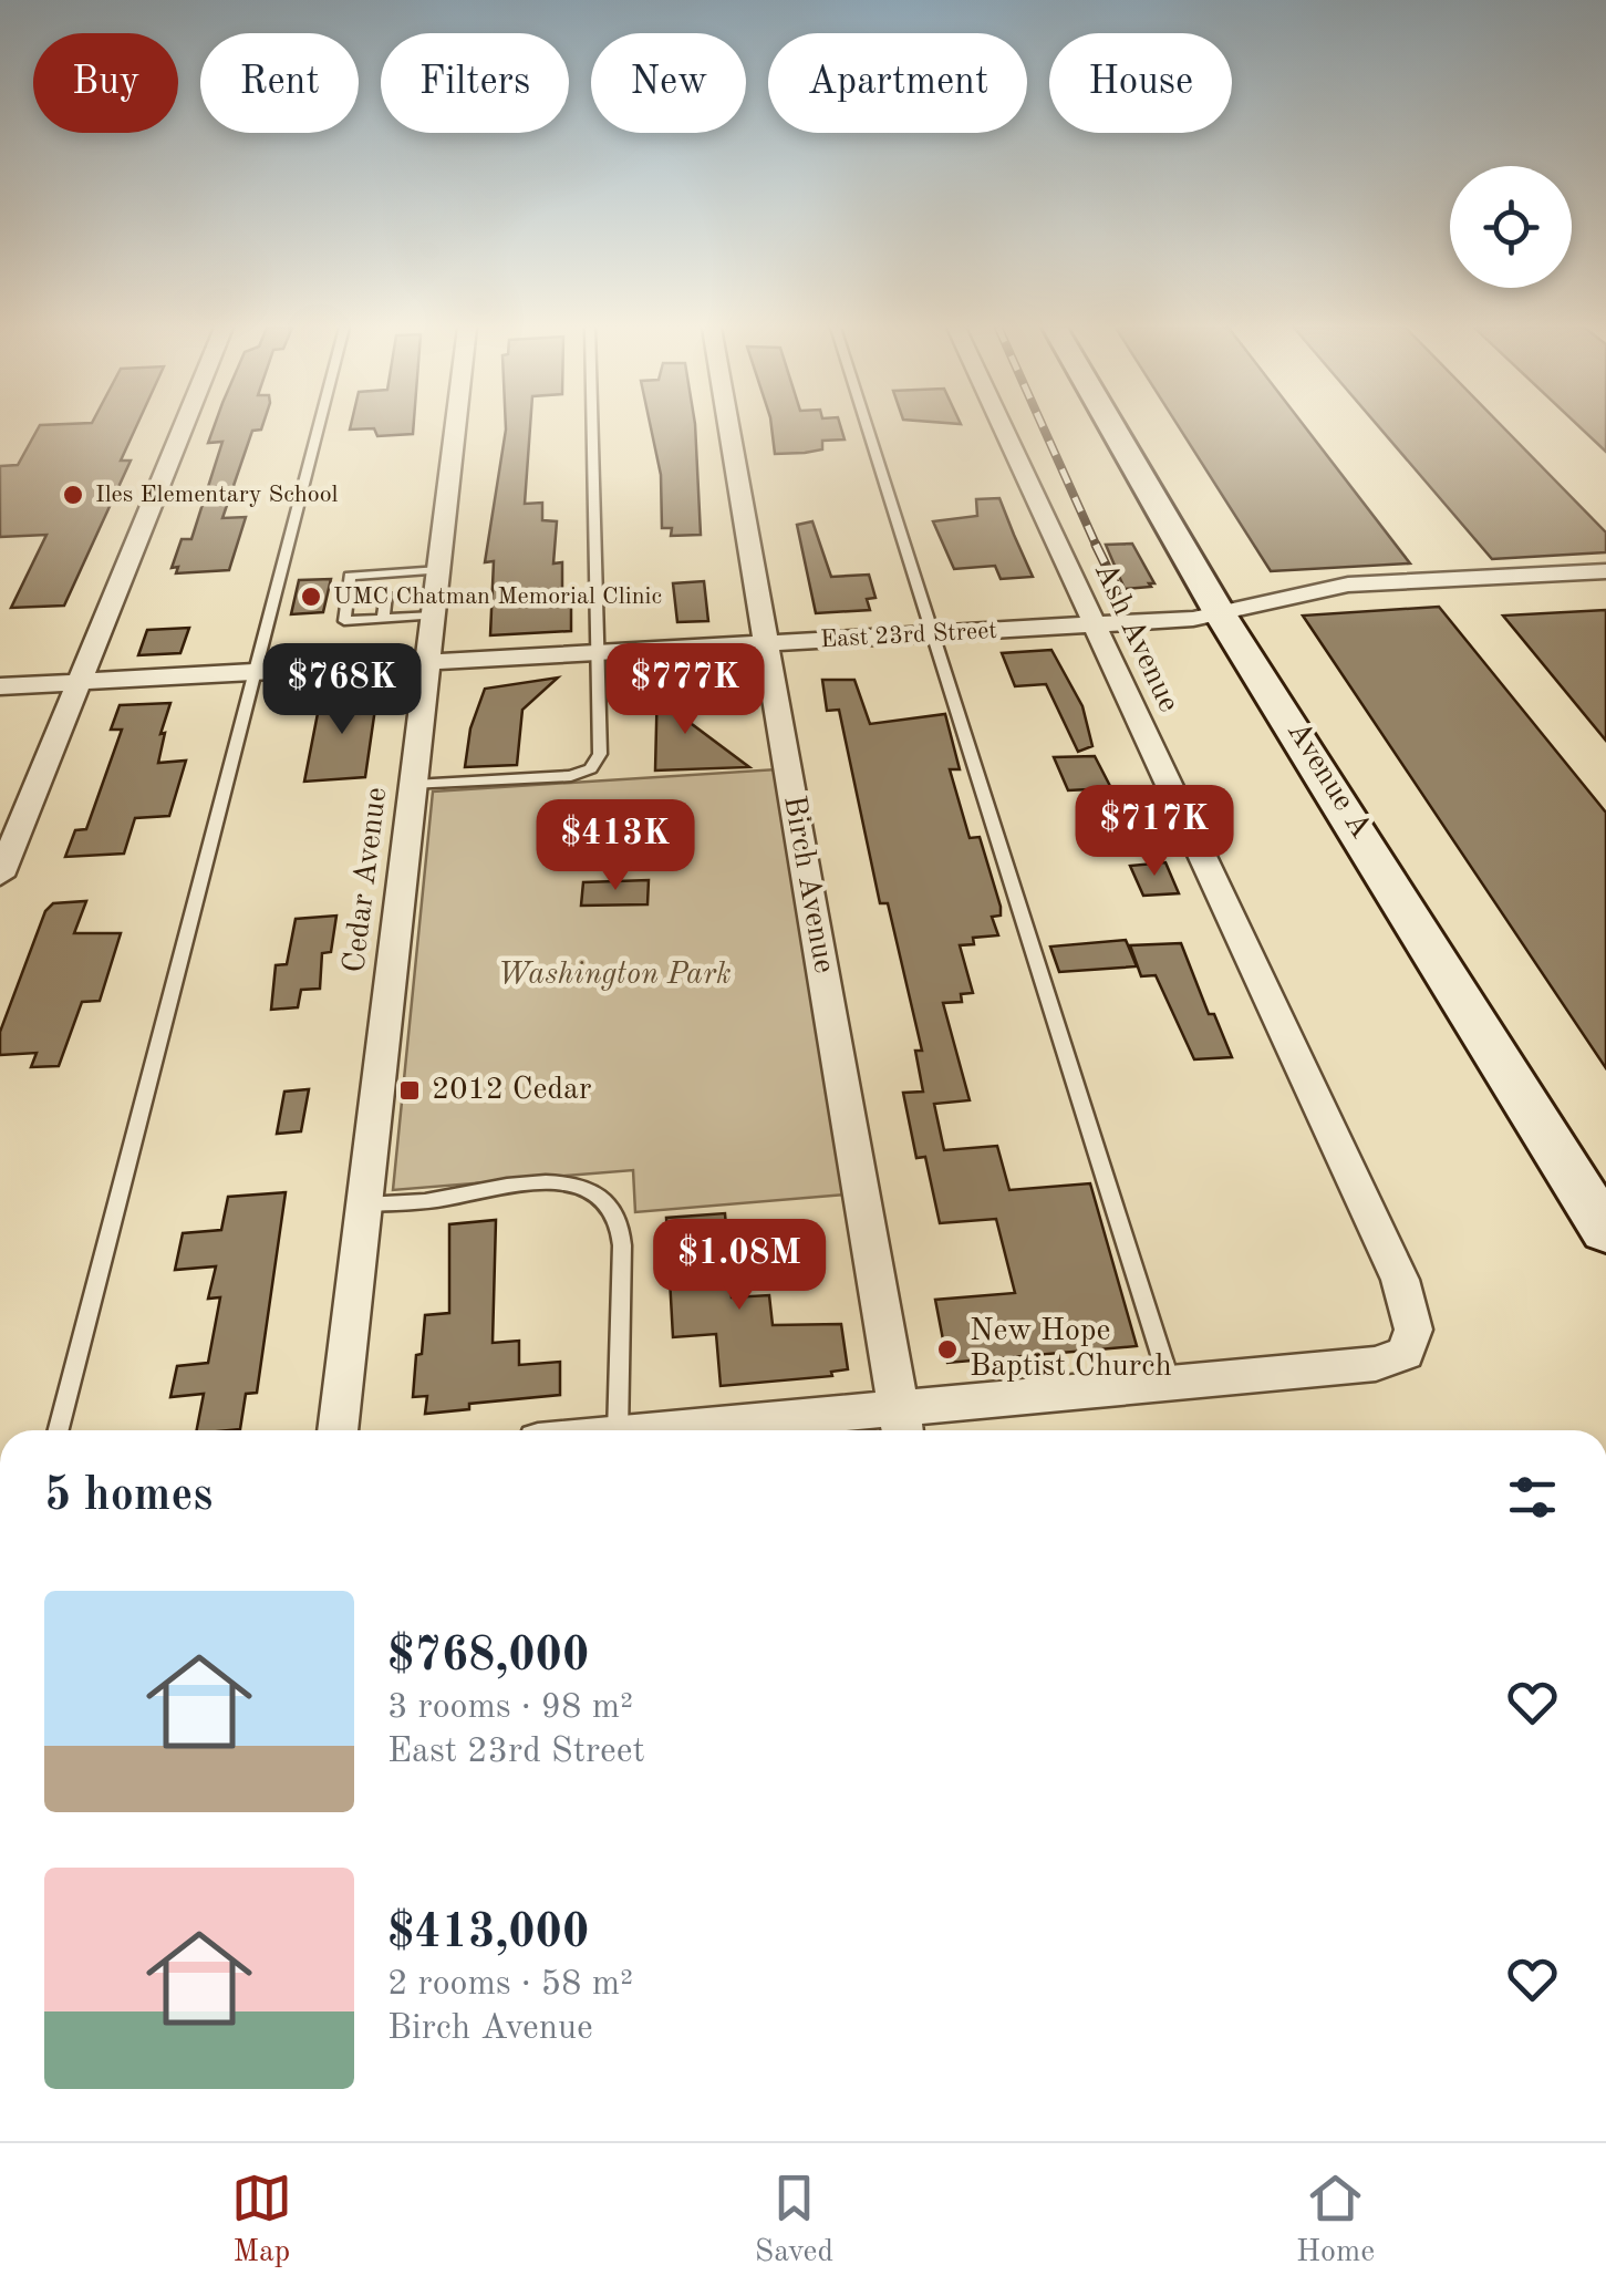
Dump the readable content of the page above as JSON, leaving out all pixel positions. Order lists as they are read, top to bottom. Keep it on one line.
{"streets":{"main road":["Avenue A"],"street":["East 23rd Street","Ash Avenue","Cedar Avenue","Birch Avenue"]},"crossings":[["East 23rd Street","Ash Avenue"],["East 23rd Street","Avenue A"],["East 23rd Street","Cedar Avenue"],["East 23rd Street","Birch Avenue"]],"parks":["Washington Park"],"places":{"other":["Iles Elementary School","UMC Chatman Memorial Clinic","New Hope Baptist Church"],"transit":["2012 Cedar"]},"page":{"chip":["Buy","Rent","Filters","New","Apartment","House"],"price":["$768K","$777K","$717K","$413K","$1.08M"],"heading":"5 homes","list":[{"name":"$768,000","note":"3 rooms · 98 m² · East 23rd Street"},{"name":"$413,000","note":"2 rooms · 58 m² · Birch Avenue"}],"tabs":["Map","Saved","Home"]}}
